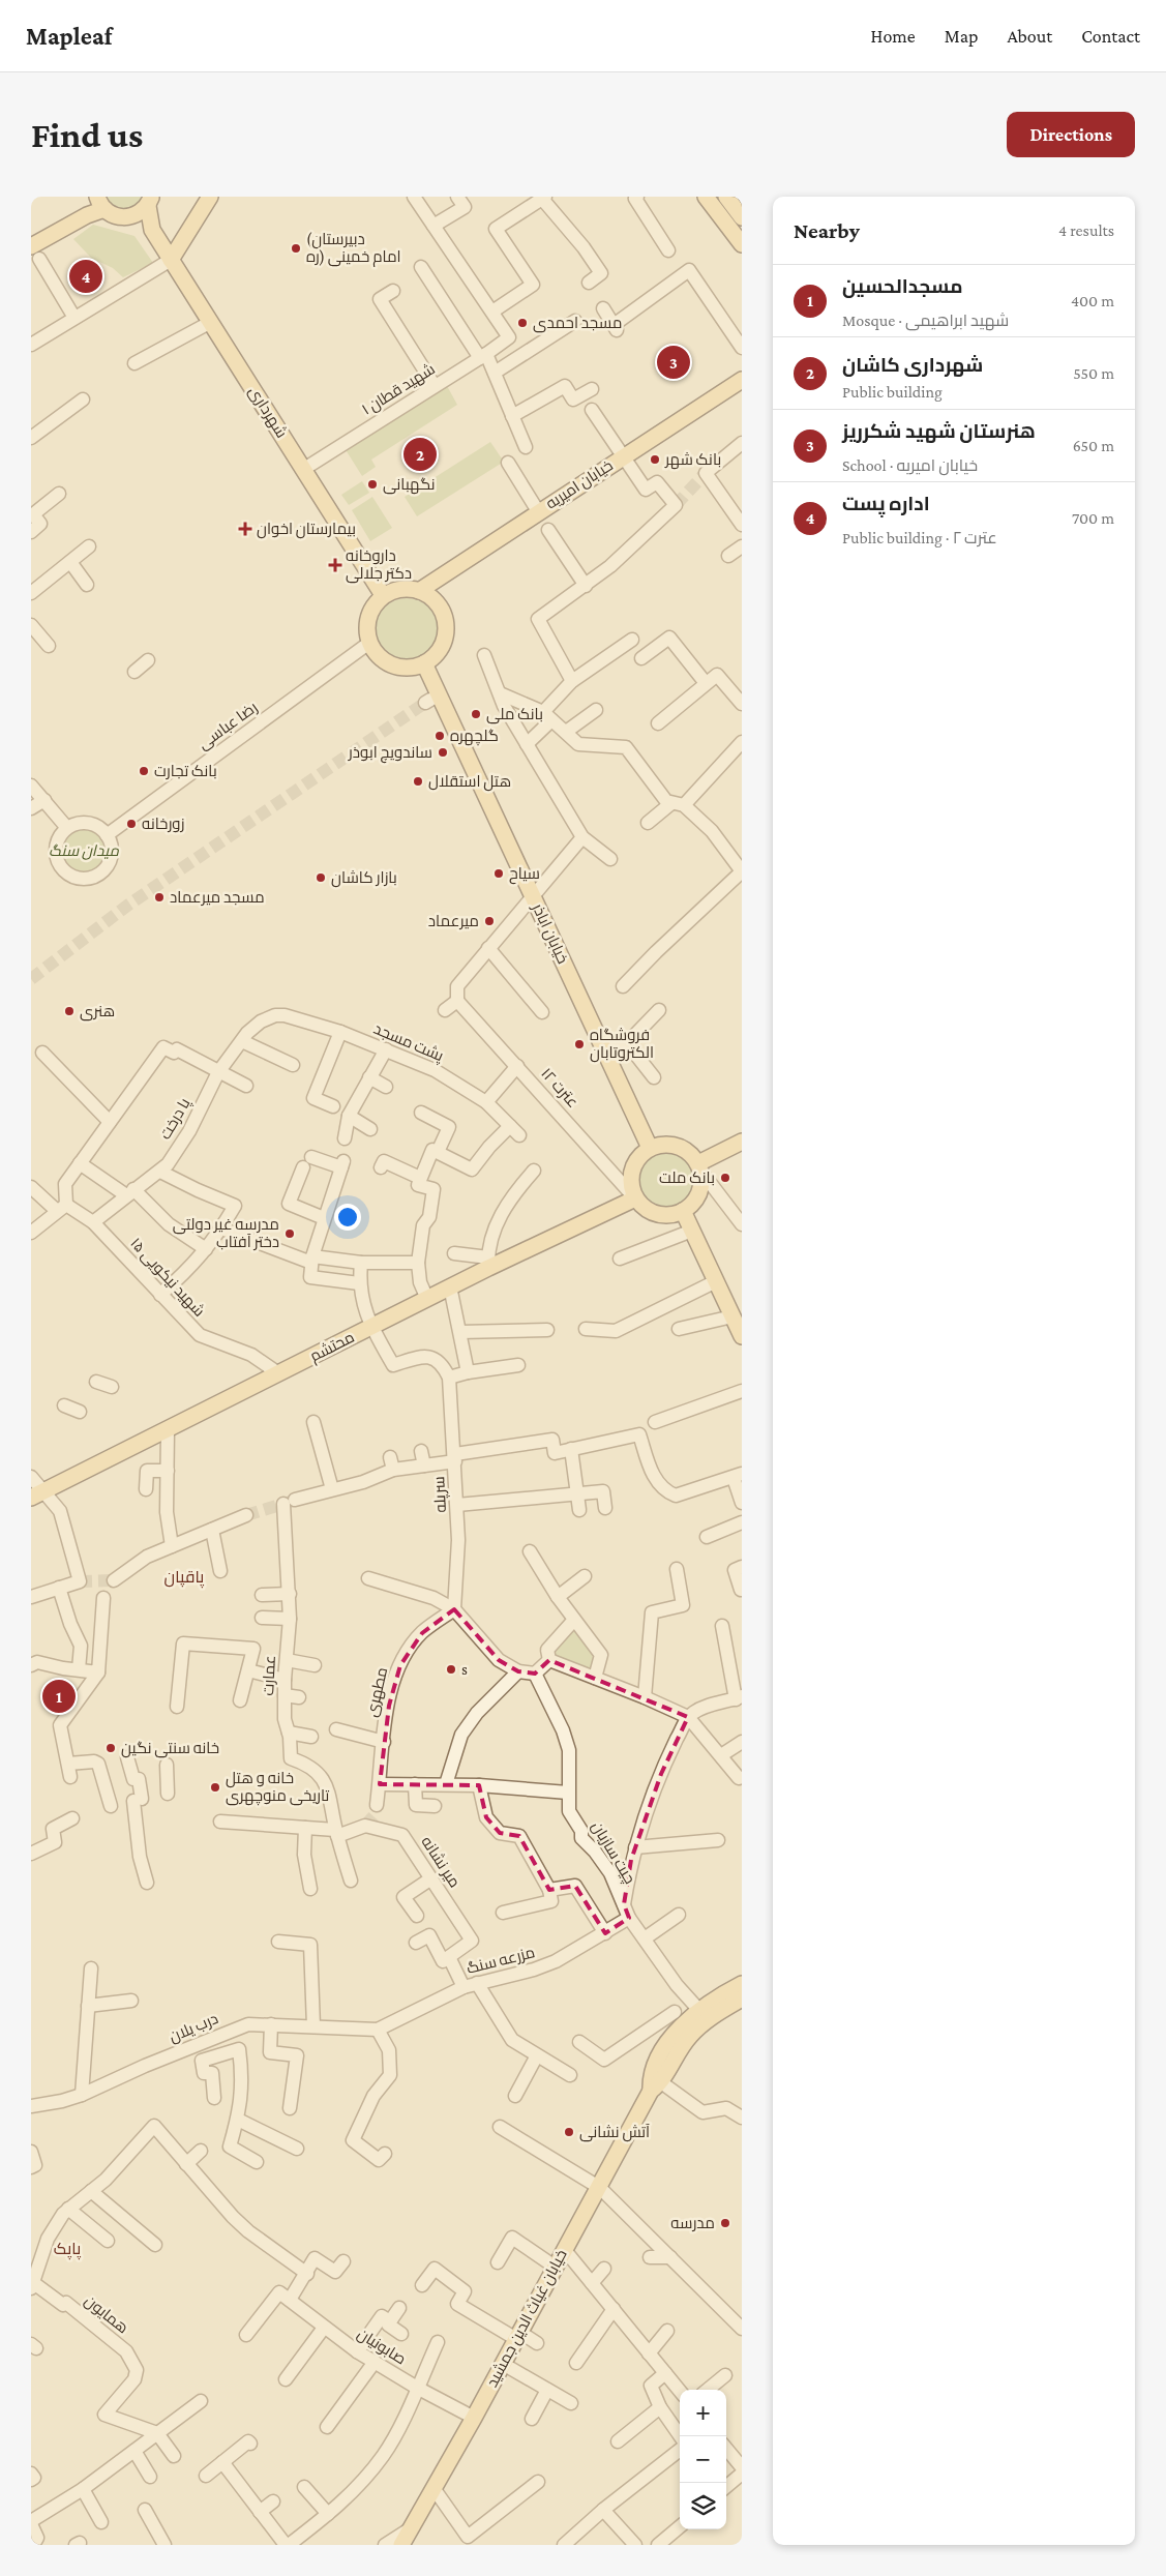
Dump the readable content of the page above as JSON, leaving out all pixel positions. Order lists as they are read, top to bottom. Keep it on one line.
{"streets":{"main road":["شهرداری","خیابان امیریه","خیابان اباذر","محتشم","خیابان غیاث الدین جمشید"],"street":["شهید قطان ۱","رضا عباسی","پشت مسجد","عترت ۱۲","پا درخت","شهید نیکویی ۱۵","سرپله","عمارت","مطهری","چیت سازیان","میر نشانه","مزرعه سنگ","درب یلان","همایون","صابونیان"]},"crossings":[["شهید قطان ۱","شهرداری"],["شهرداری","خیابان امیریه"],["شهرداری","رضا عباسی"],["شهرداری","خیابان اباذر"],["خیابان امیریه","رضا عباسی"],["خیابان امیریه","خیابان اباذر"],["رضا عباسی","خیابان اباذر"],["خیابان اباذر","عترت ۱۲"],["خیابان اباذر","محتشم"],["پشت مسجد","پا درخت"],["عترت ۱۲","محتشم"],["پا درخت","شهید نیکویی ۱۵"],["شهید نیکویی ۱۵","محتشم"],["سرپله","مطهری"],["عمارت","میر نشانه"],["چیت سازیان","مزرعه سنگ"],["چیت سازیان","خیابان غیاث الدین جمشید"],["مزرعه سنگ","درب یلان"],["خیابان غیاث الدین جمشید","صابونیان"]],"districts":["پاقپان","پاپک"],"parks":["میدان سنگ"],"places":{"other":["(دبیرستان امام خمینی (ره","مسجد احمدی","بانک شهر","نگهبانی","بانک ملی","گلچهره","ساندویچ ابوذر","بانک تجارت","هتل استقلال","زورخانه","سیاح","بازار کاشان","مسجد میرعماد","میرعماد","هنری","فروشگاه الکتروتابان","بانک ملت","مدرسه غیر دولتی دختر آفتاب","s","خانه سنتی نگین","خانه و هتل تاریخی منوچهری","آتش نشانی","مدرسه"],"health":["بیمارستان اخوان","داروخانه دکتر جلالی"]},"page":{"header":"Mapleaf","nav":["Home","Map","About","Contact"],"buttons":"Directions","title":"Find us","heading":["Nearby","4 results"],"pins":["4","3","2","1"],"list":[{"mark":"1","name":"مسجدالحسین","note":"Mosque · شهید ابراهیمی","value":"400 m"},{"mark":"2","name":"شهرداری کاشان","note":"Public building","value":"550 m"},{"mark":"3","name":"هنرستان شهید شکرریز","note":"School · خیابان امیریه","value":"650 m"},{"mark":"4","name":"اداره پست","note":"Public building · عترت ۲","value":"700 m"}],"map_buttons":["+","−"]}}
